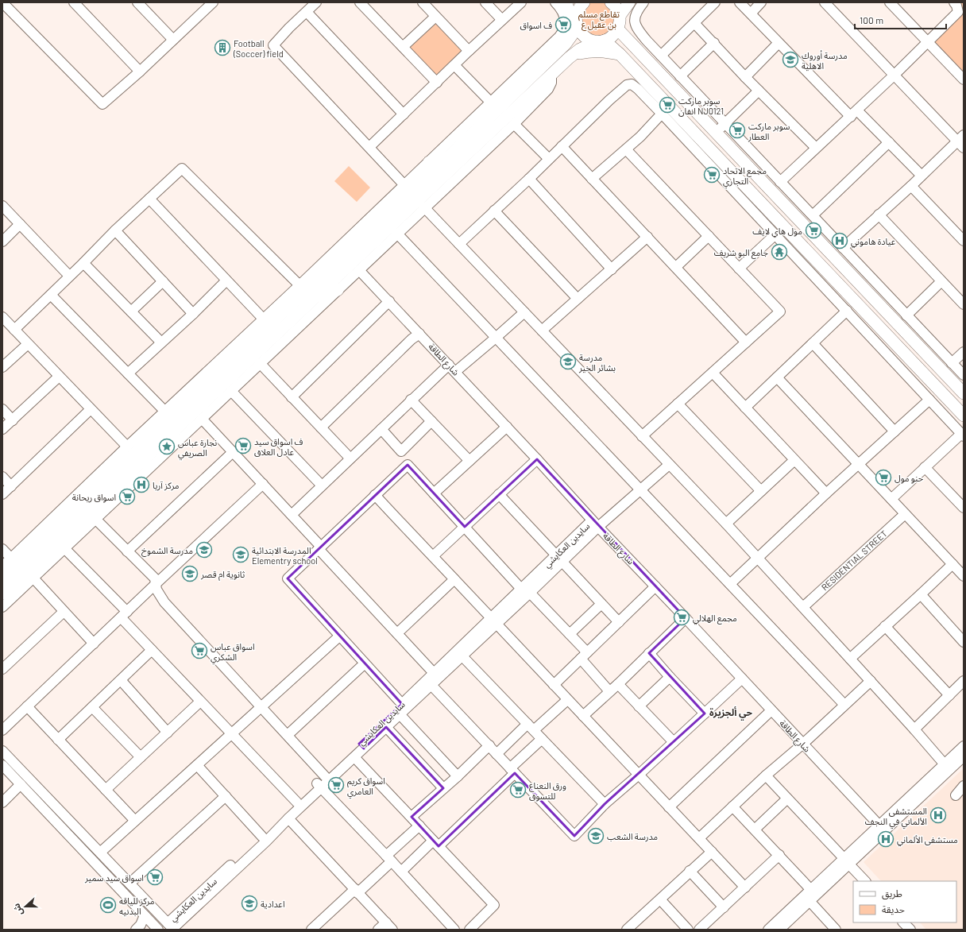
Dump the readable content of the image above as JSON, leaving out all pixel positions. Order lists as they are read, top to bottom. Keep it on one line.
{"streets":{"street":["شارع الطاقة","سايدين العكايشي","RESIDENTIAL STREET"]},"crossings":[["شارع الطاقة","سايدين العكايشي"]],"districts":["حي ألجزيرة"],"parks":["تقاطع مسلم بن عقيل ع"],"places":{"supermarket":["ف اسواق","سوبر ماركت انفان NJ0121","سوبر ماركت العطار","مجمع الاتحاد التجاري","مول هاي لايف","ف اسواق سيد عادل العلاق","حنو مول","اسواق ريحانة","مجمع الهلالي","اسواق عباس الشكري","اسواق كريم العامري","ورق النعناع للتسوق","اسواق سيد سمير"],"building":["Football (Soccer) field"],"school or university":["مدرسة أوروك الاهلية","مدرسة بشائر الخير","مدرسة الشموخ","المدرسة الابتدائية Elementry school","ثانوية ام قصر","مدرسة الشعب","اعدادية"],"hospital":["عيادة هاموني","مركز آريا","المستشفى الألماني في النجف","مستشفى الألماني"],"temple":["جامع البو شريف"],"place":["نجارة عباس الصريفي"],"sports":["مركز للياقه البدنيه"]},"legend":["طريق","حديقة"],"scale_bar":"100 m","north":"left"}
